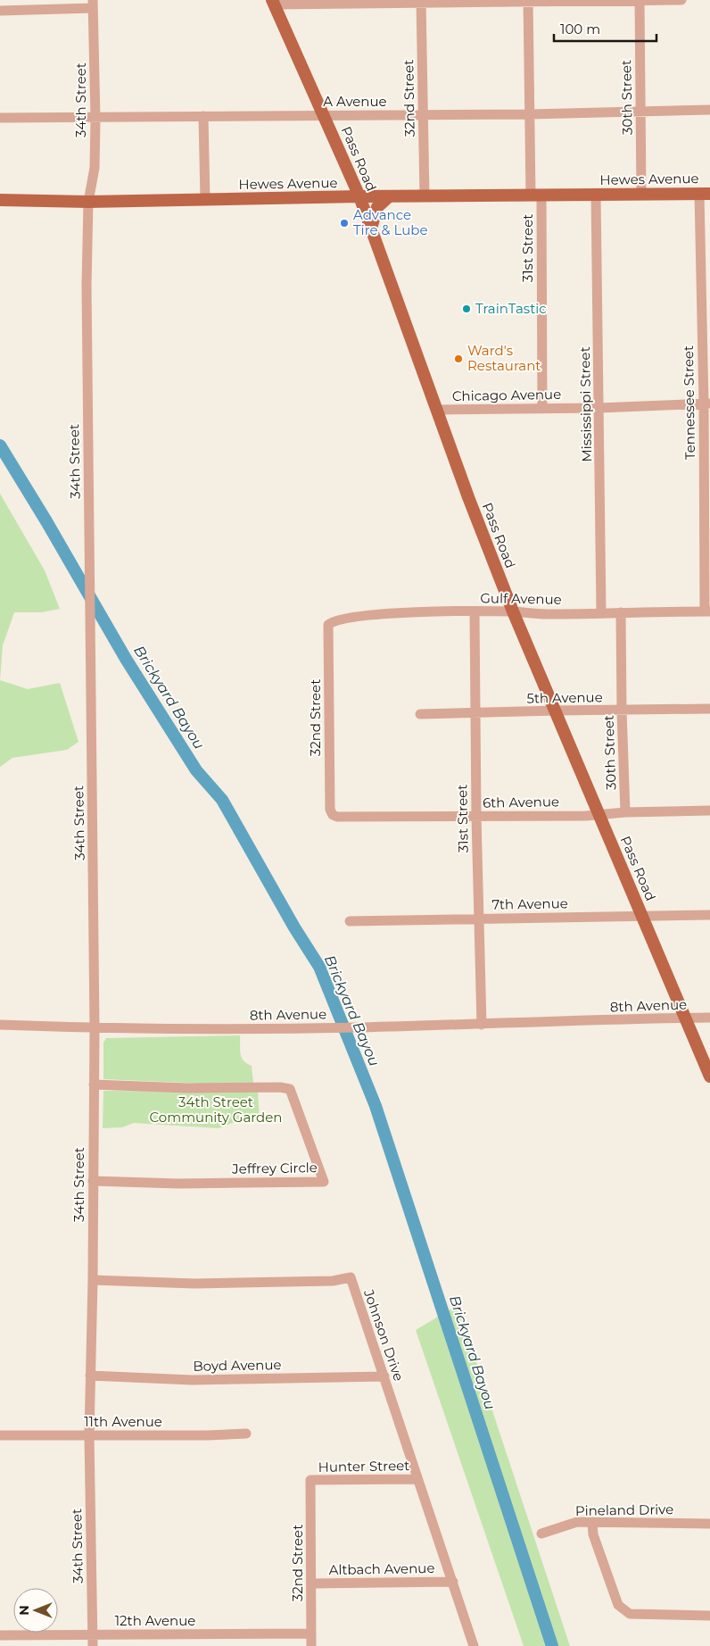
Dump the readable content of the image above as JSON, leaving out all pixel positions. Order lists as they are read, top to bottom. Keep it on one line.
{"streets":{"main road":["Pass Road","Hewes Avenue"],"street":["30th Street","32nd Street","34th Street","A Avenue","31st Street","Chicago Avenue","Tennessee Street","Mississippi Street","Gulf Avenue","5th Avenue","6th Avenue","7th Avenue","8th Avenue","Jeffrey Circle","Johnson Drive","Boyd Avenue","11th Avenue","Hunter Street","Pineland Drive","Altbach Avenue","12th Avenue"]},"crossings":[["30th Street","A Avenue"],["30th Street","Hewes Avenue"],["30th Street","Gulf Avenue"],["30th Street","5th Avenue"],["30th Street","6th Avenue"],["32nd Street","A Avenue"],["32nd Street","Hewes Avenue"],["32nd Street","Gulf Avenue"],["32nd Street","6th Avenue"],["32nd Street","Hunter Street"],["32nd Street","Altbach Avenue"],["32nd Street","12th Avenue"],["34th Street","A Avenue"],["34th Street","Hewes Avenue"],["34th Street","8th Avenue"],["34th Street","Jeffrey Circle"],["34th Street","Johnson Drive"],["34th Street","Boyd Avenue"],["34th Street","11th Avenue"],["34th Street","12th Avenue"],["A Avenue","Pass Road"],["A Avenue","31st Street"],["Pass Road","Hewes Avenue"],["Pass Road","Chicago Avenue"],["Pass Road","Gulf Avenue"],["Pass Road","5th Avenue"],["Pass Road","6th Avenue"],["Pass Road","7th Avenue"],["Pass Road","8th Avenue"],["Hewes Avenue","31st Street"],["Hewes Avenue","Tennessee Street"],["Hewes Avenue","Mississippi Street"],["31st Street","Chicago Avenue"],["31st Street","Gulf Avenue"],["31st Street","5th Avenue"],["31st Street","6th Avenue"],["31st Street","7th Avenue"],["31st Street","8th Avenue"],["Chicago Avenue","Tennessee Street"],["Chicago Avenue","Mississippi Street"],["Tennessee Street","Gulf Avenue"],["Mississippi Street","Gulf Avenue"],["Johnson Drive","Boyd Avenue"],["Johnson Drive","Hunter Street"],["Johnson Drive","Altbach Avenue"]],"water":["Brickyard Bayou"],"parks":["34th Street Community Garden"],"places":["Advance Tire & Lube","TrainTastic","Ward's Restaurant"],"scale_bar":"100 m","north":"left"}
